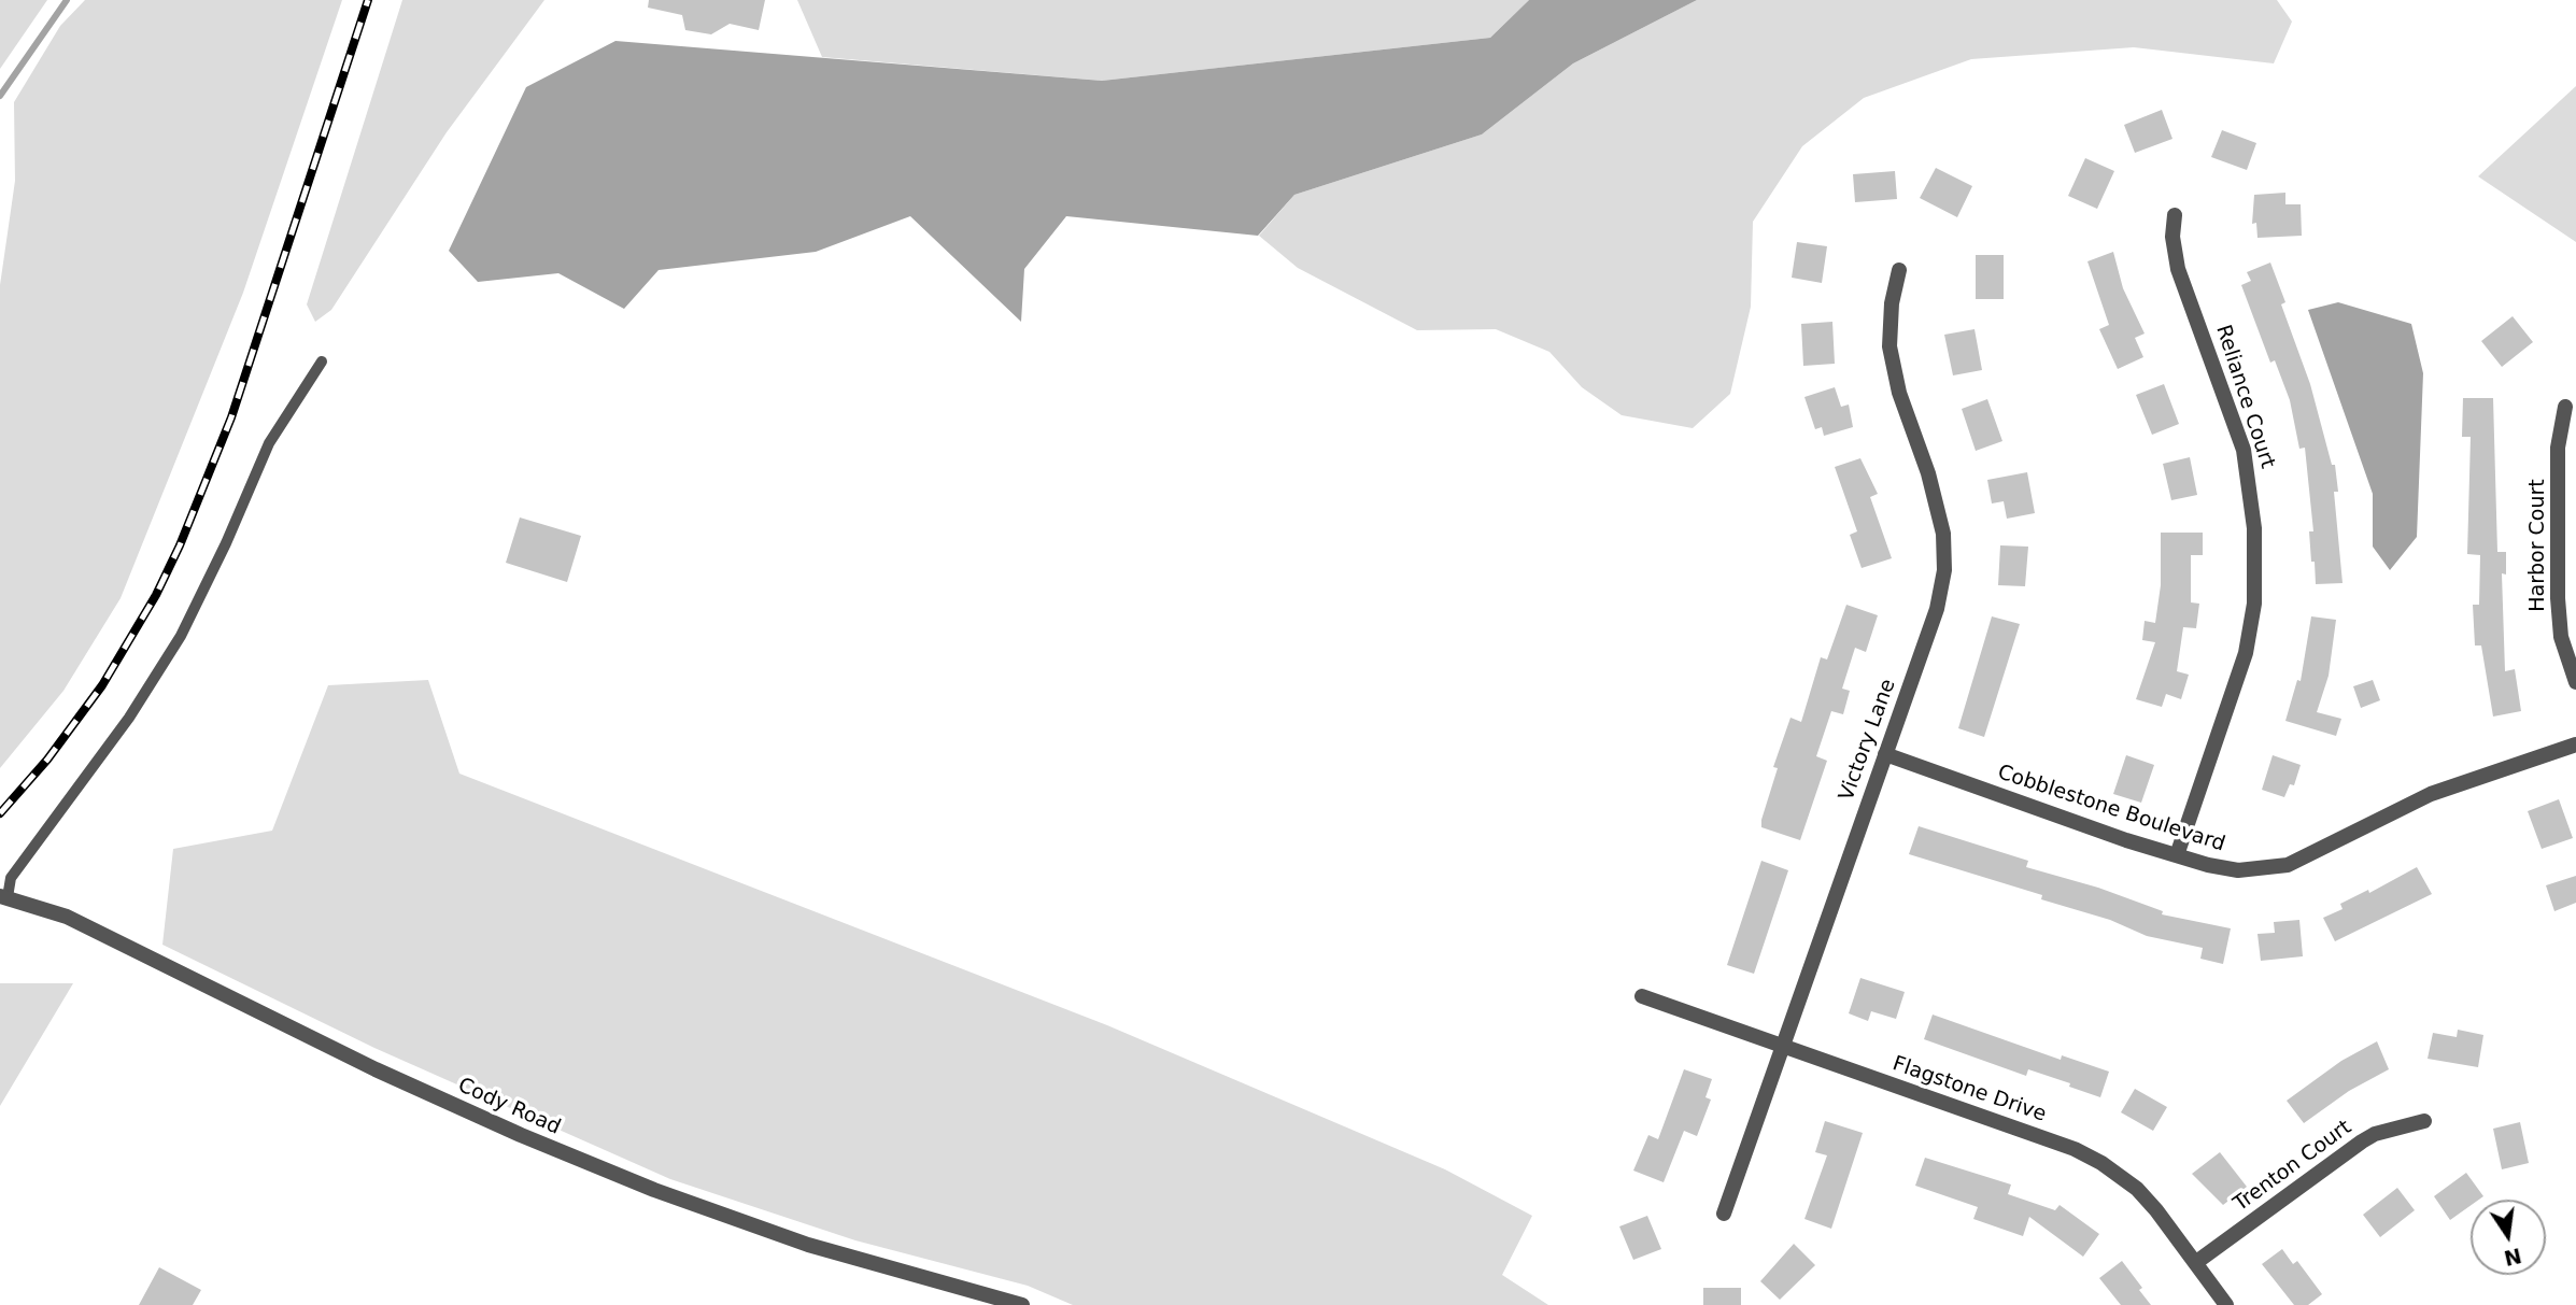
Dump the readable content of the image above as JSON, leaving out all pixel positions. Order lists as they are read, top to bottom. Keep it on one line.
{"streets":{"street":["Reliance Court","Harbor Court","Victory Lane","Cobblestone Boulevard","Flagstone Drive","Cody Road","Trenton Court"]},"crossings":[["Reliance Court","Cobblestone Boulevard"],["Victory Lane","Cobblestone Boulevard"],["Victory Lane","Flagstone Drive"],["Flagstone Drive","Trenton Court"]],"north":"bottom"}
